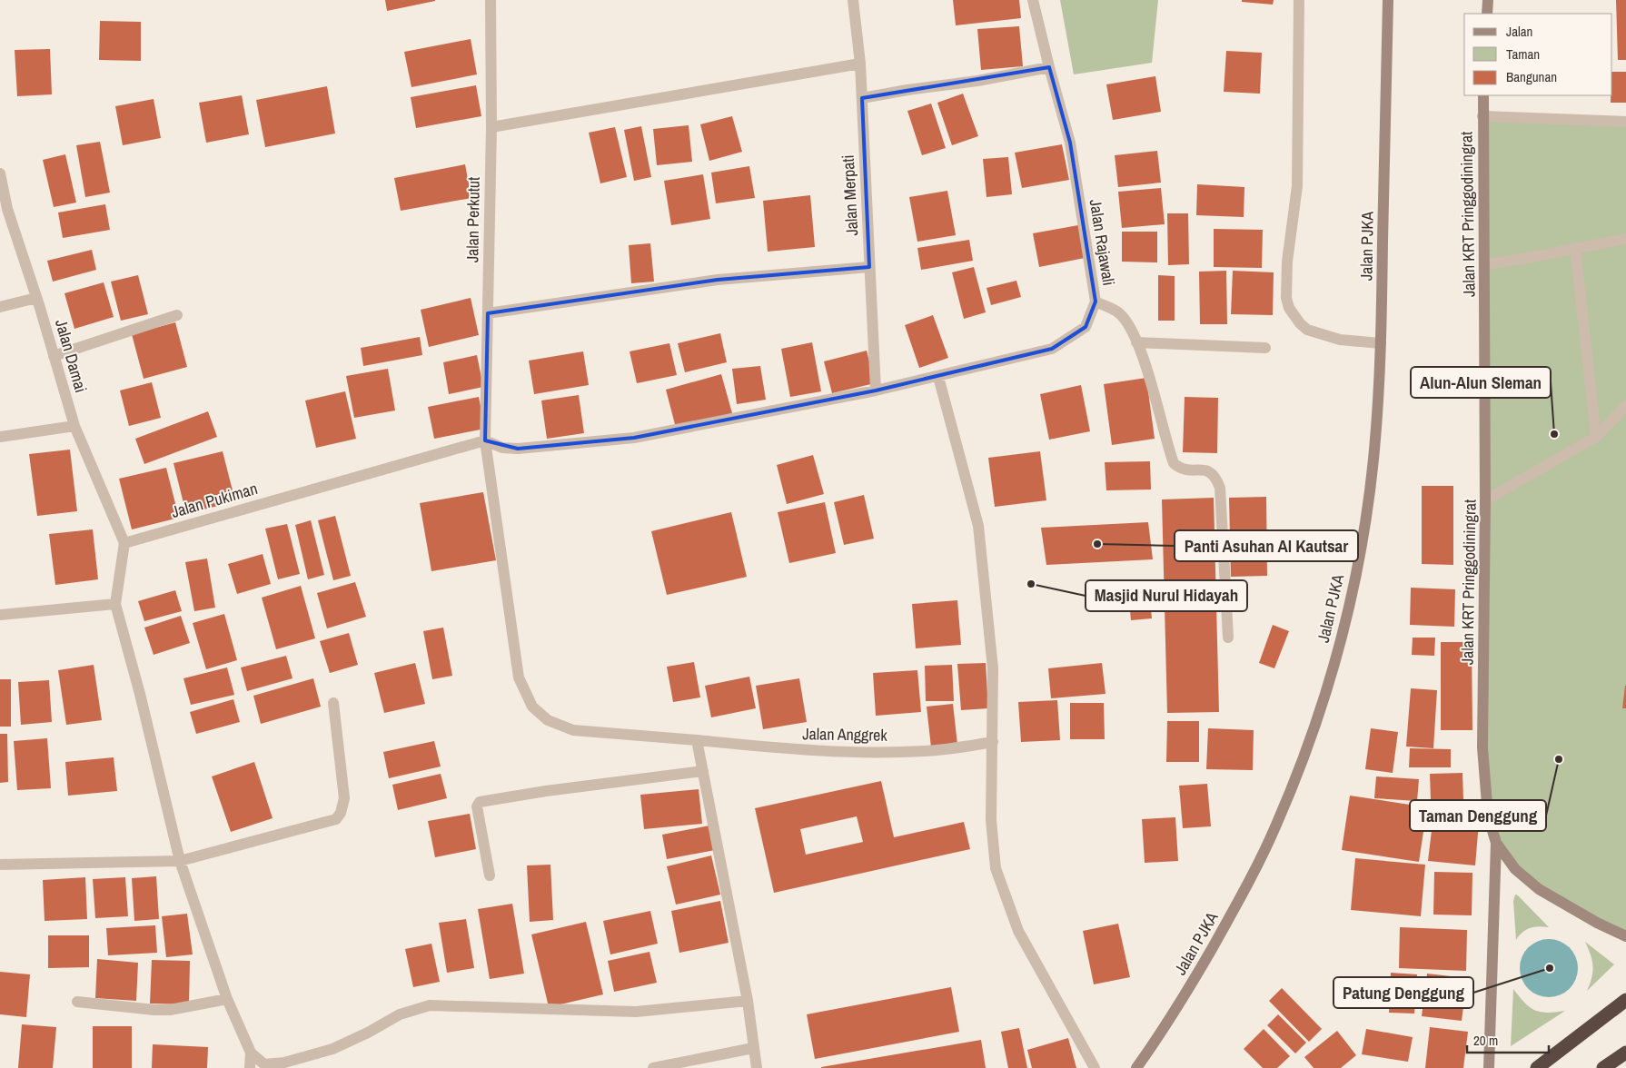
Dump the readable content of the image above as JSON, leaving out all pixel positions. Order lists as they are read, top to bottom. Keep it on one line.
{"streets":{"main road":["Jalan KRT Pringgodiningrat","Jalan PJKA"],"street":["Jalan Merpati","Jalan Perkutut","Jalan Rajawali","Jalan Damai","Jalan Pukiman","Jalan Anggrek"]},"crossings":[["Jalan Merpati","Jalan Rajawali"],["Jalan Perkutut","Jalan Rajawali"],["Jalan Perkutut","Jalan Pukiman"],["Jalan Perkutut","Jalan Anggrek"],["Jalan Rajawali","Jalan Pukiman"],["Jalan Rajawali","Jalan Anggrek"],["Jalan Damai","Jalan Pukiman"],["Jalan Pukiman","Jalan Anggrek"]],"places":["Alun-Alun Sleman","Panti Asuhan Al Kautsar","Masjid Nurul Hidayah","Taman Denggung","Patung Denggung"],"legend":["Jalan","Taman","Bangunan"],"scale_bar":"20 m"}
